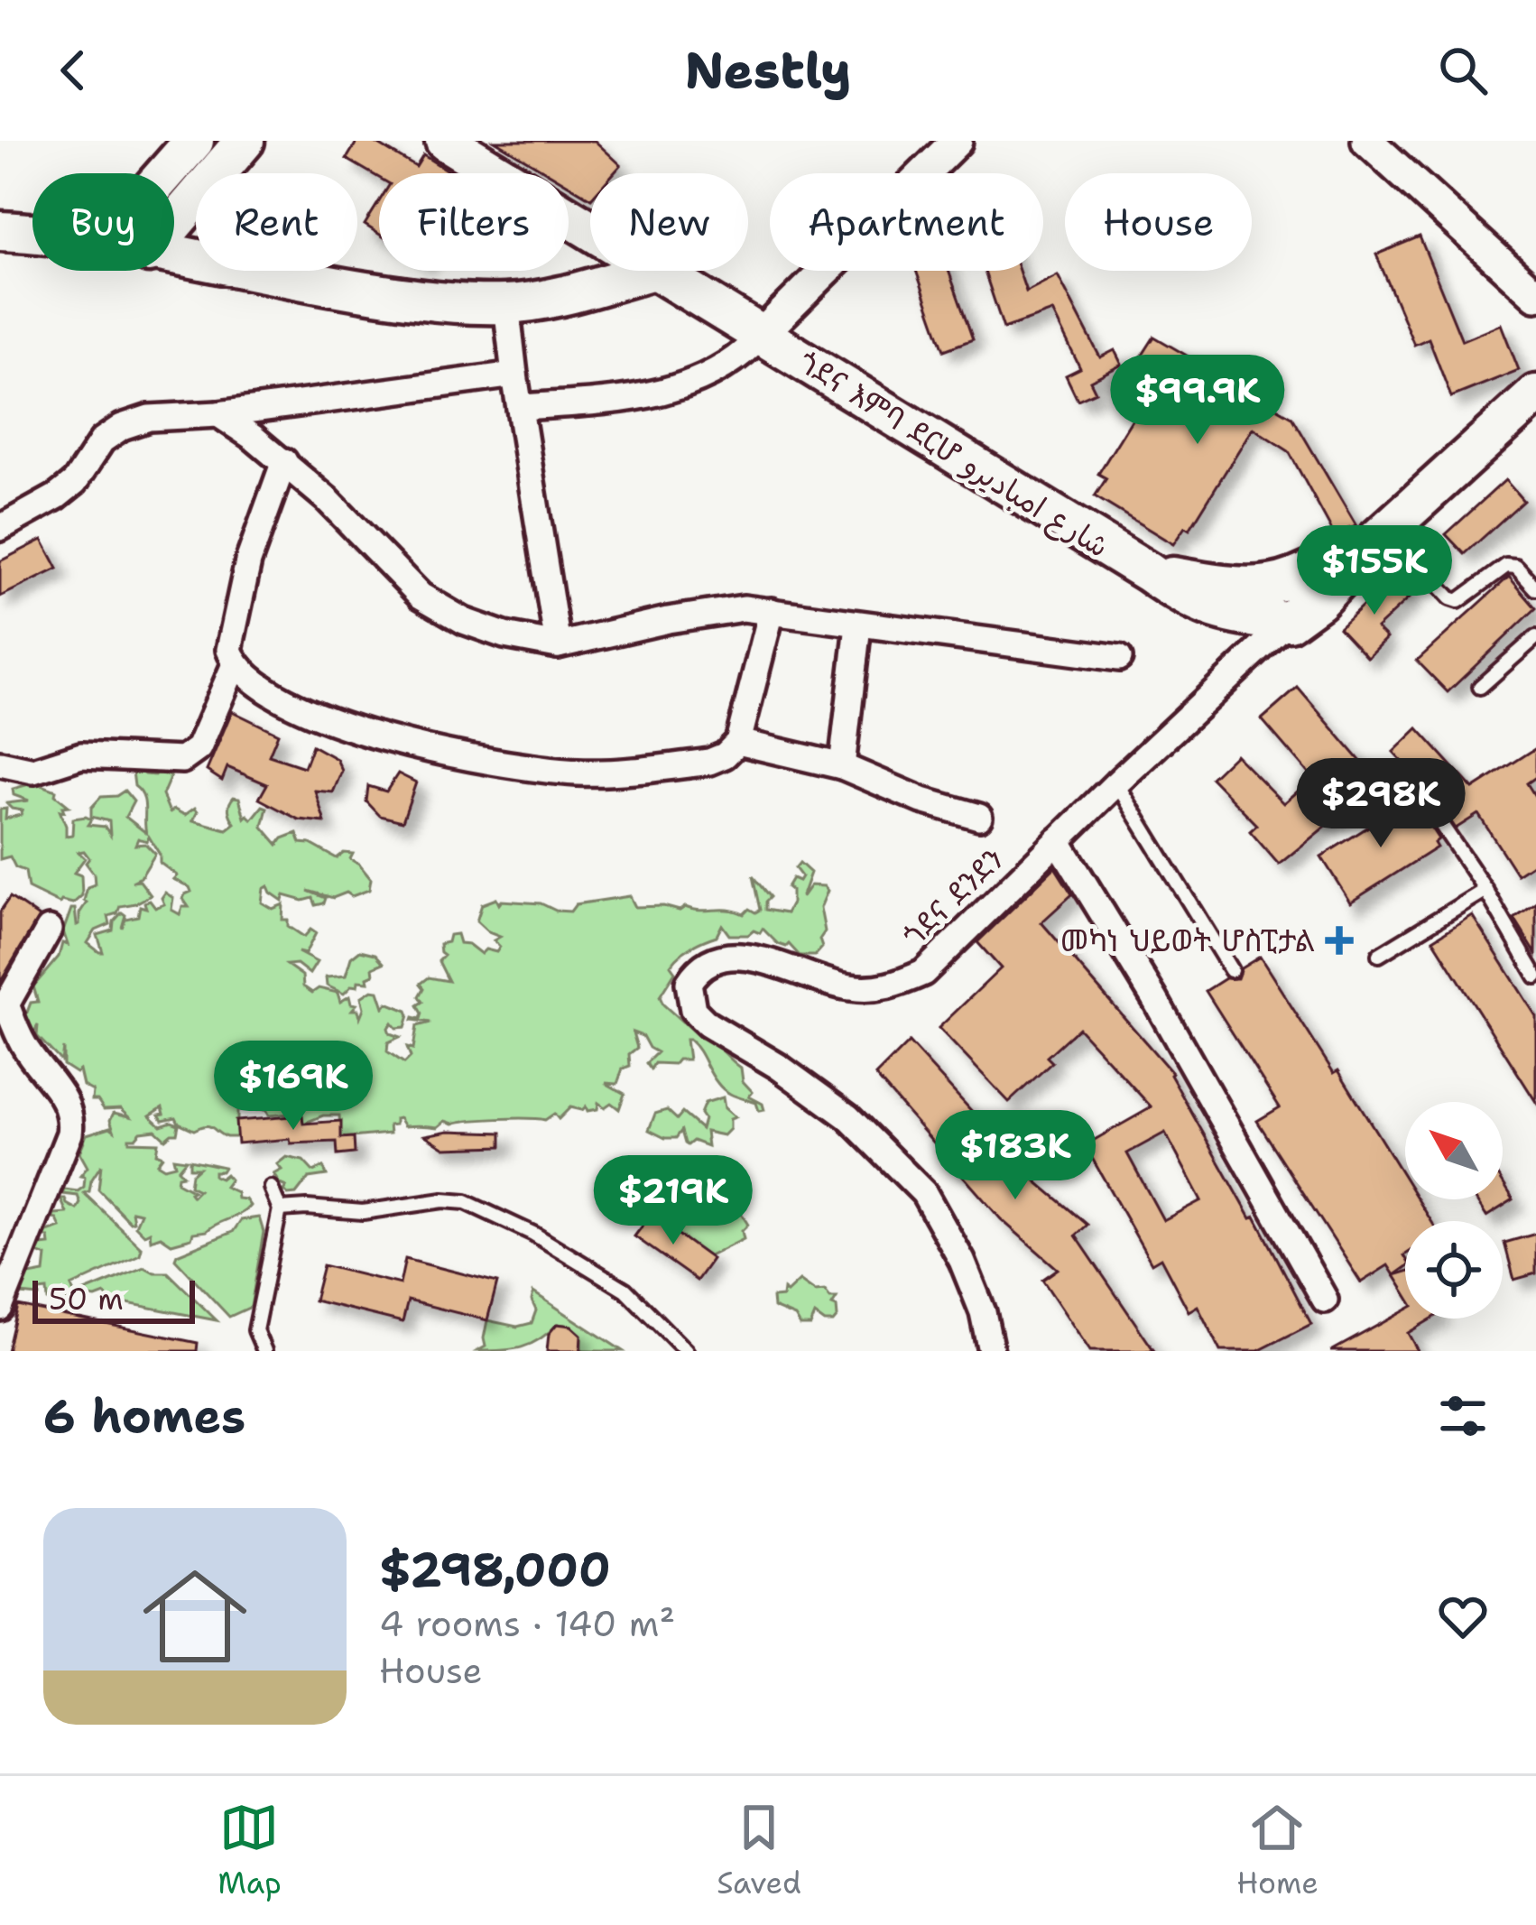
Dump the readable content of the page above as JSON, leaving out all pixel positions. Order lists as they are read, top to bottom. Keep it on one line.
{"streets":{"main road":["ጎደና እምባ ደርሆ شارع امباديرو"],"street":["ጎደና ደንደን"]},"crossings":[["ጎደና እምባ ደርሆ شارع امباديرو","ጎደና ደንደን"]],"places":{"health":["መካነ ህይወት ሆስፒታል"]},"scale_bar":"50 m","north":"top left","page":{"header":"Nestly","chip":["Buy","Rent","Filters","New","Apartment","House"],"price":["$99.9K","$155K","$298K","$169K","$183K","$219K"],"scale":"50 m","heading":"6 homes","list":[{"name":"$298,000","note":"4 rooms · 140 m² · House"}],"tabs":["Map","Saved","Home"]}}
